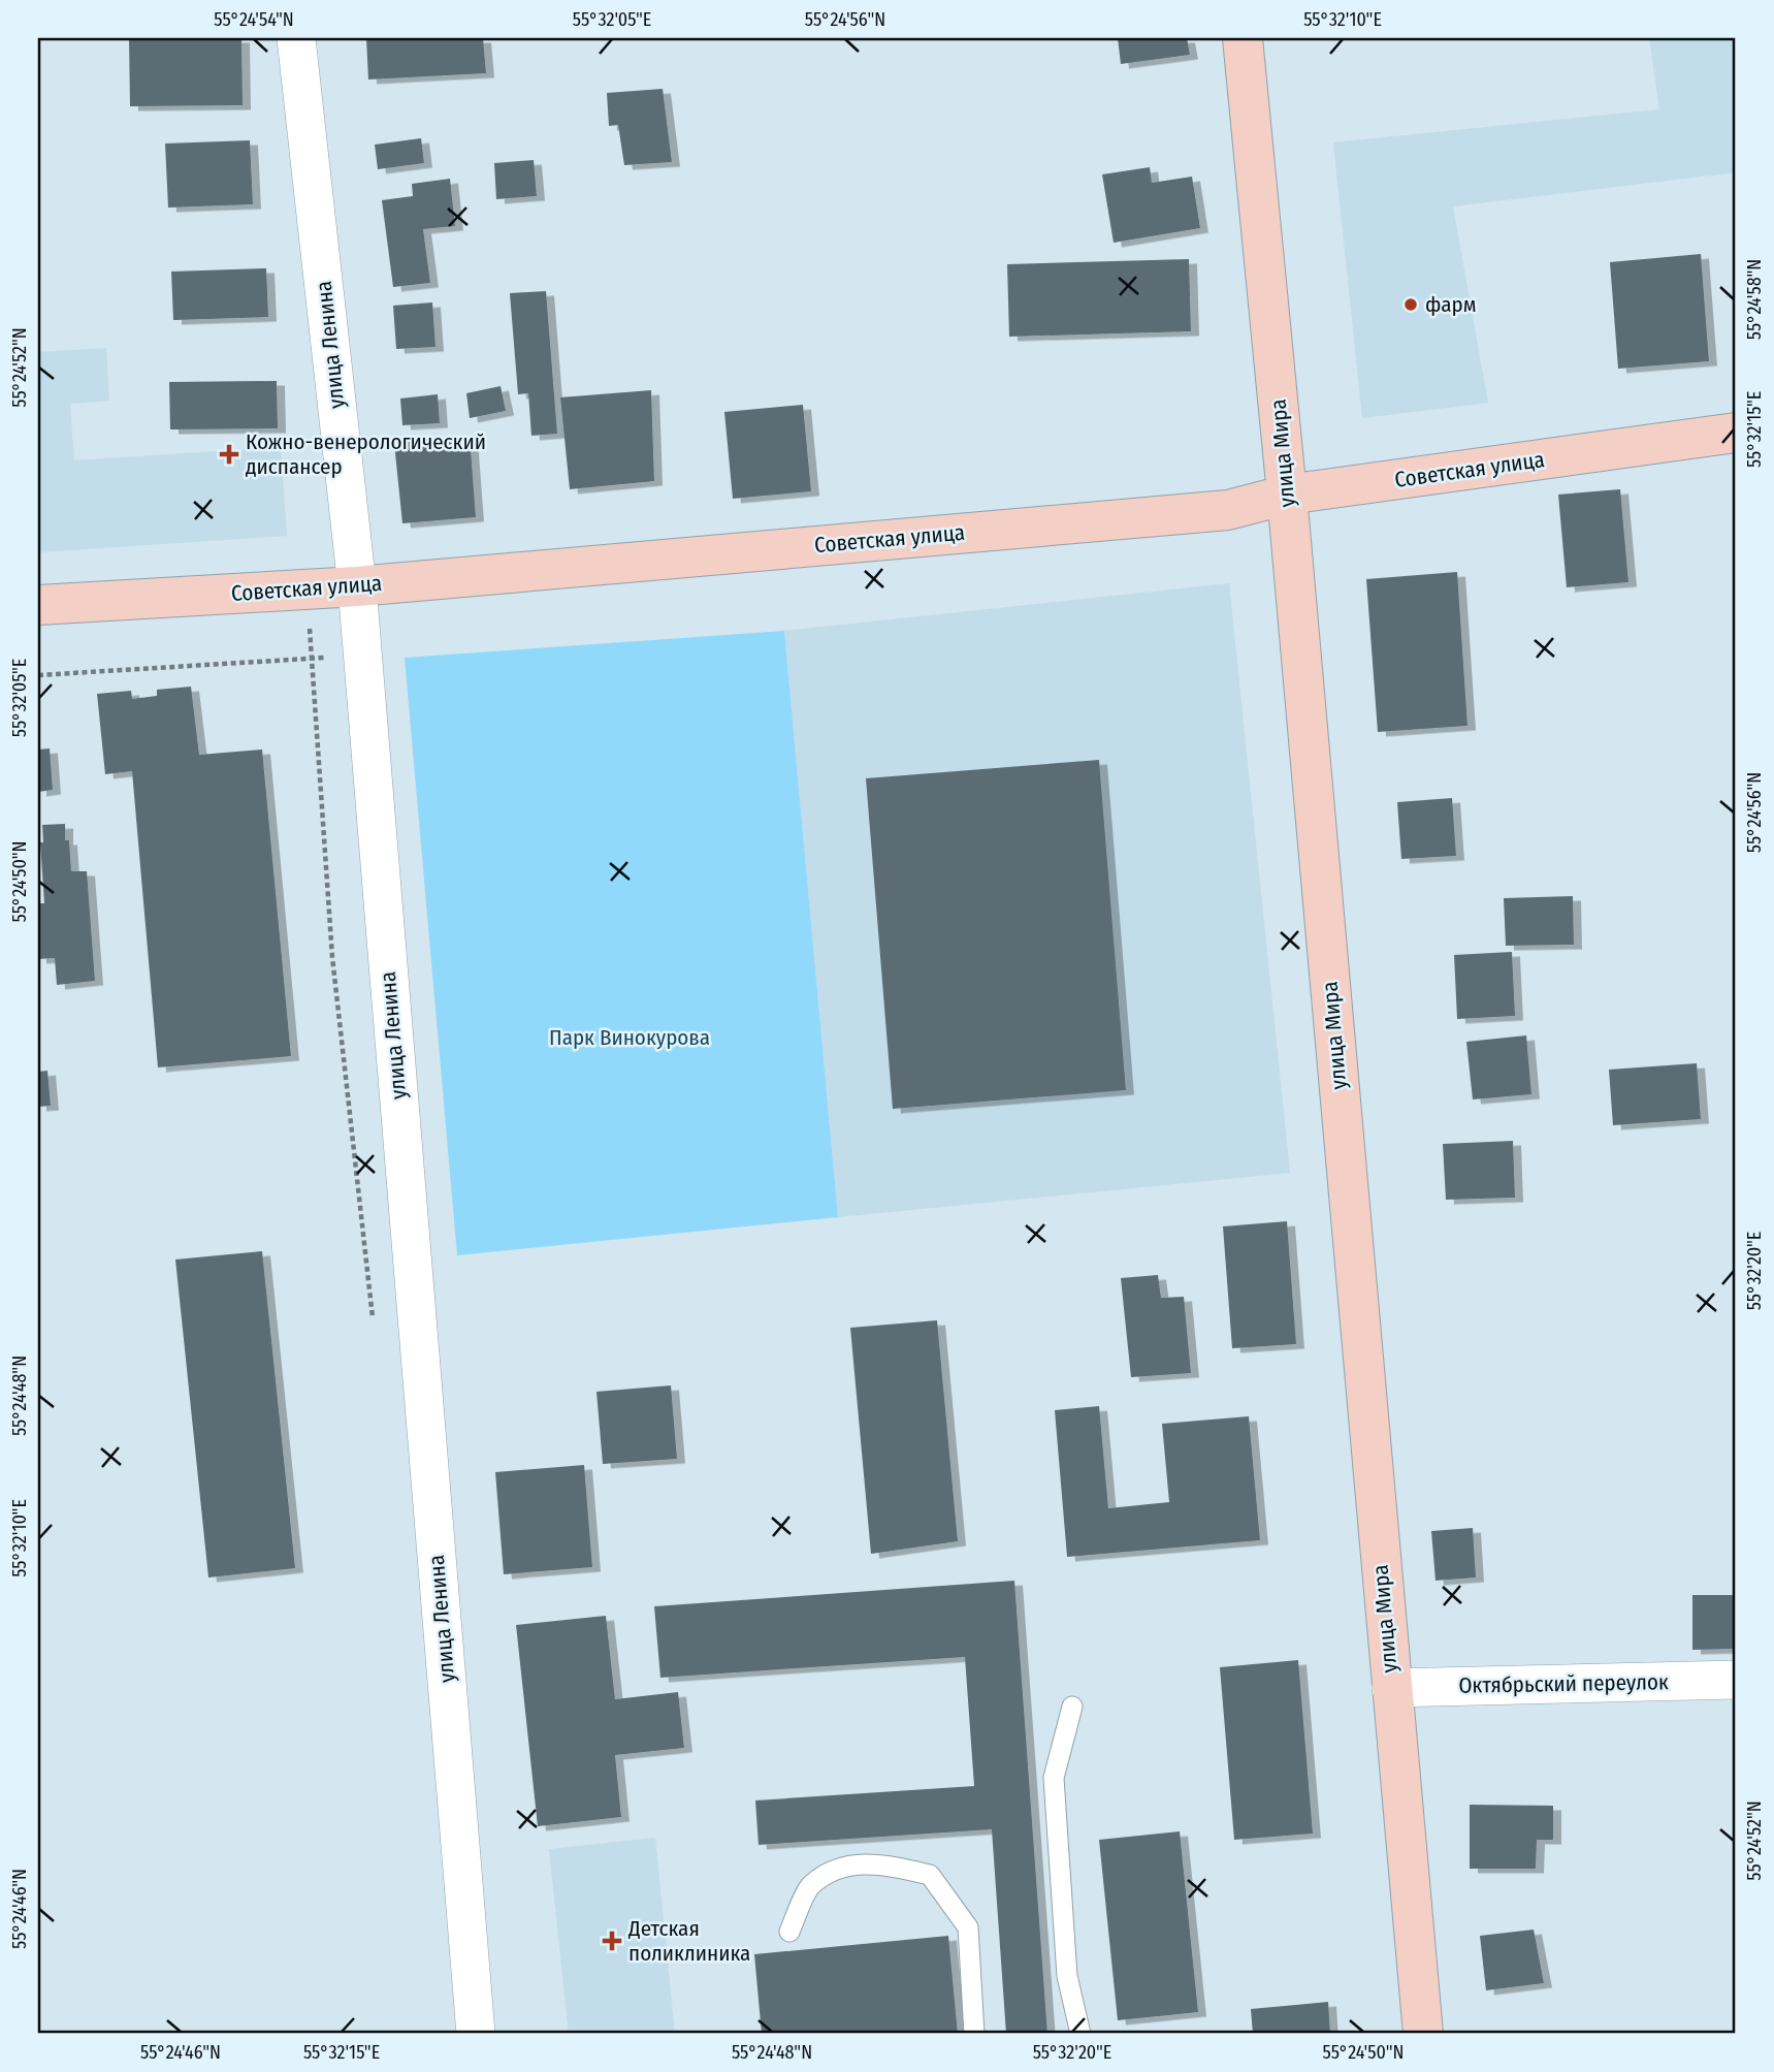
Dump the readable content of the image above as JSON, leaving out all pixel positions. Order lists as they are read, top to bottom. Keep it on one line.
{"streets":{"main road":["улица Мира","Советская улица"],"street":["улица Ленина","Октябрьский переулок"]},"crossings":[["улица Ленина","Советская улица"],["улица Мира","Советская улица"],["улица Мира","Октябрьский переулок"]],"parks":["Парк Винокурова"],"places":{"other":["фарм"],"health":["Кожно-венерологический диспансер","Детская поликлиника"]},"coordinates":["55°24'54\"N","55°32'05\"E","55°24'56\"N","55°32'10\"E","55°24'58\"N","55°24'52\"N","55°32'15\"E","55°24'50\"N","55°32'20\"E","55°24'48\"N","55°24'46\"N"]}
